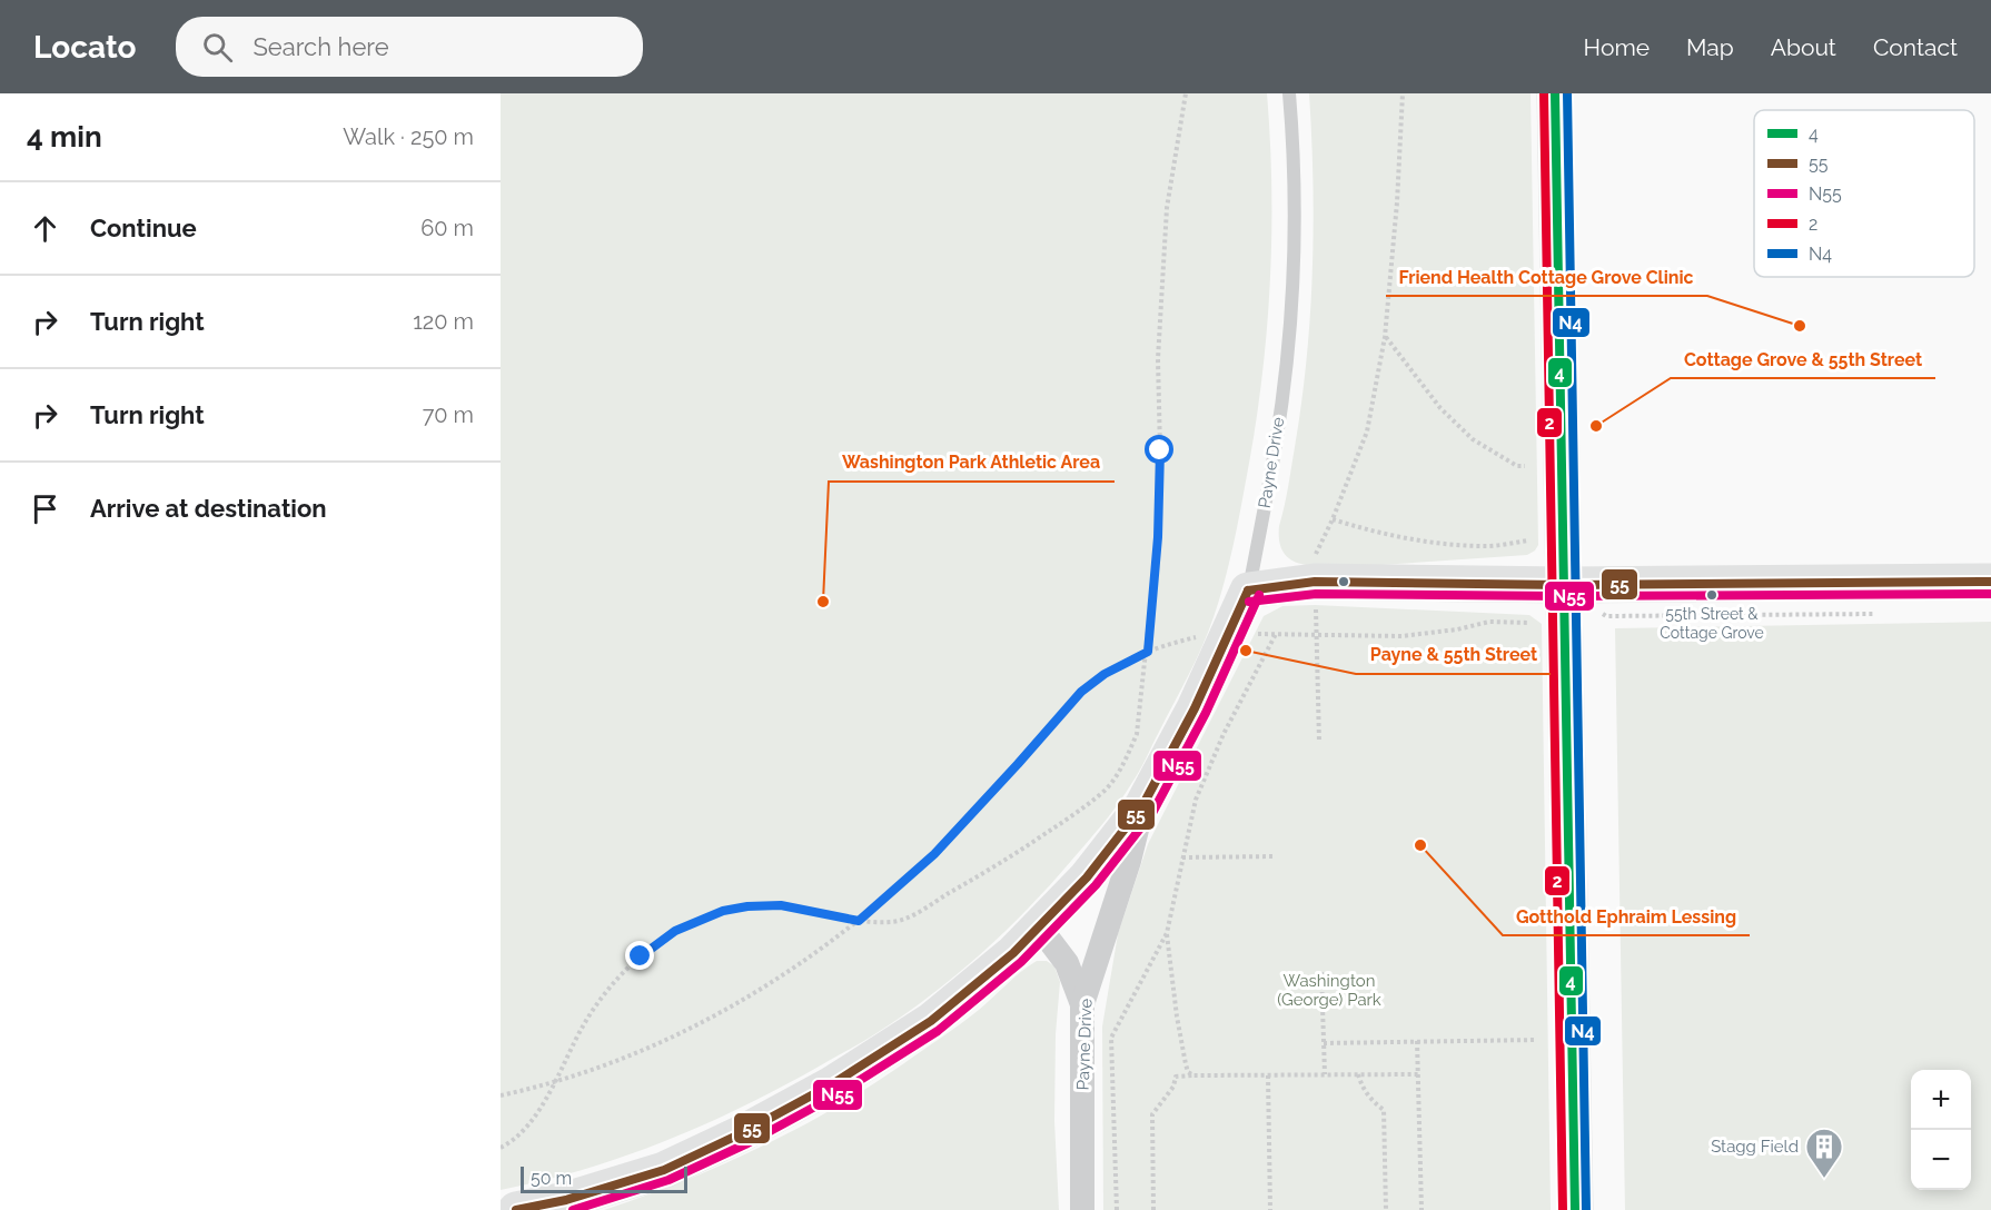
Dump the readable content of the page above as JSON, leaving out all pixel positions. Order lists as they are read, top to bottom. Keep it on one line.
{"streets":{"street":["Payne Drive"]},"parks":["Washington (George) Park"],"places":{"other":["Friend Health Cottage Grove Clinic","Cottage Grove & 55th Street","55th Street & Cottage Grove","Washington Park Athletic Area","Payne & 55th Street","Gotthold Ephraim Lessing"],"building":["Stagg Field"]},"lines":["transit line 4","transit line 2","transit line N4","transit line 55","transit line N55"],"legend":["4","55","N55","2","N4"],"scale_bar":"50 m","page":{"header":"Locato","search":"Search here","nav":["Home","Map","About","Contact"],"heading":["4 min","Walk · 250 m"],"list":[["Continue","60 m"],["Turn right","120 m"],["Turn right","70 m"],"Arrive at destination"],"map_buttons":["+","−"],"scale":"50 m"}}
